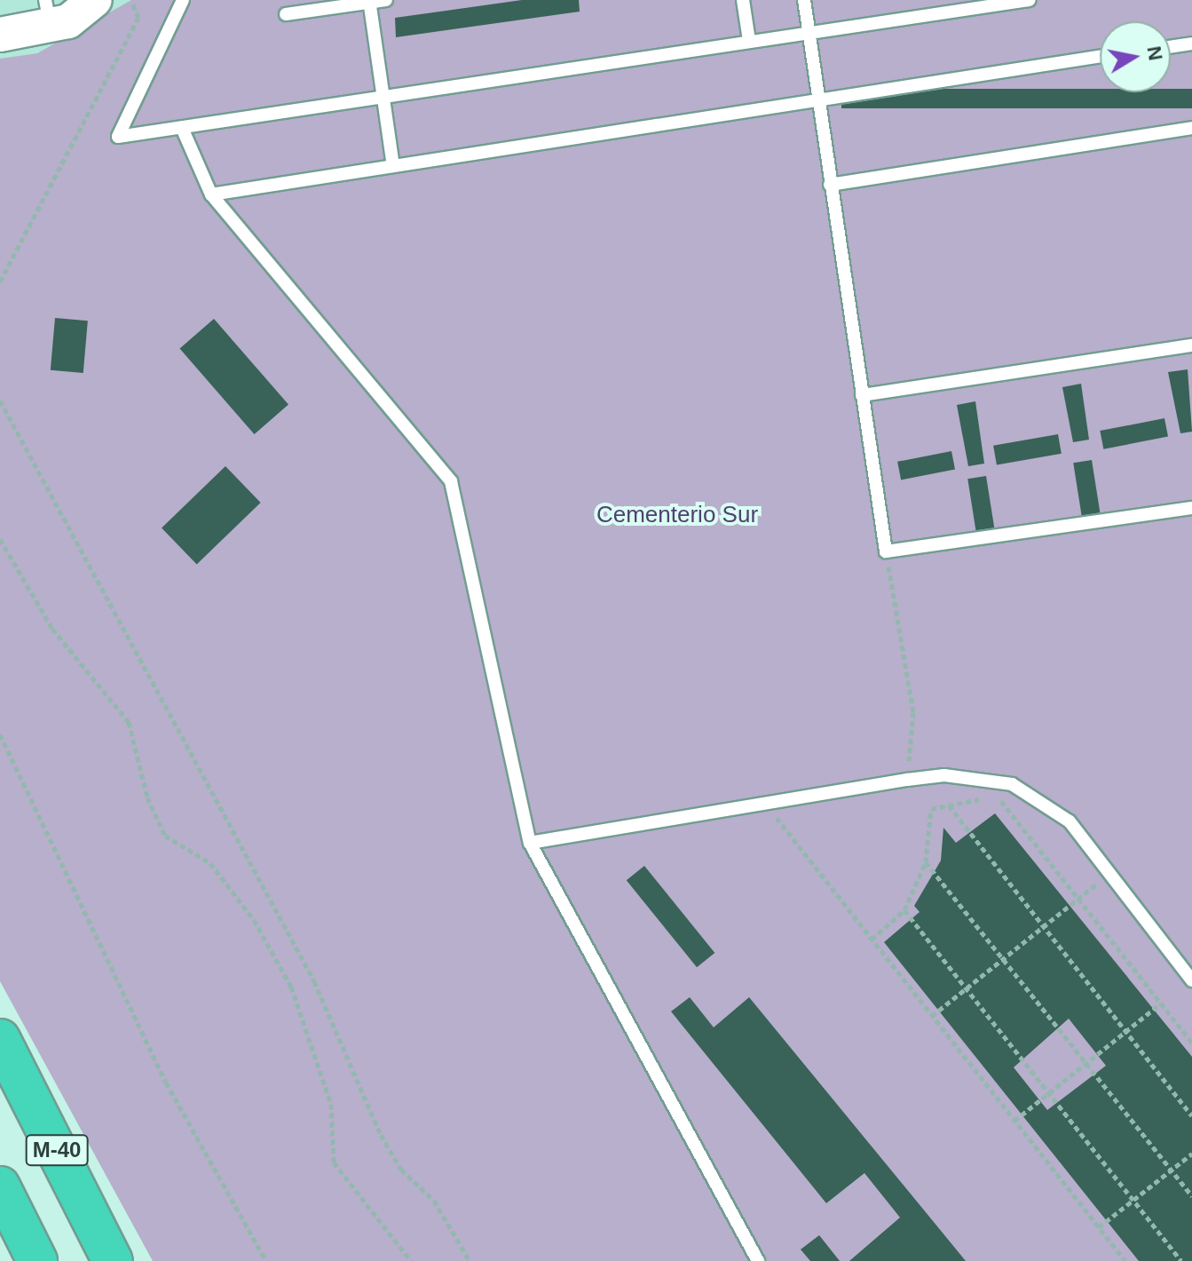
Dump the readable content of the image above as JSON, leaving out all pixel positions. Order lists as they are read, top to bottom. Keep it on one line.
{"streets":{"highway":["M-40"]},"parks":["Cementerio Sur"],"north":"right"}
